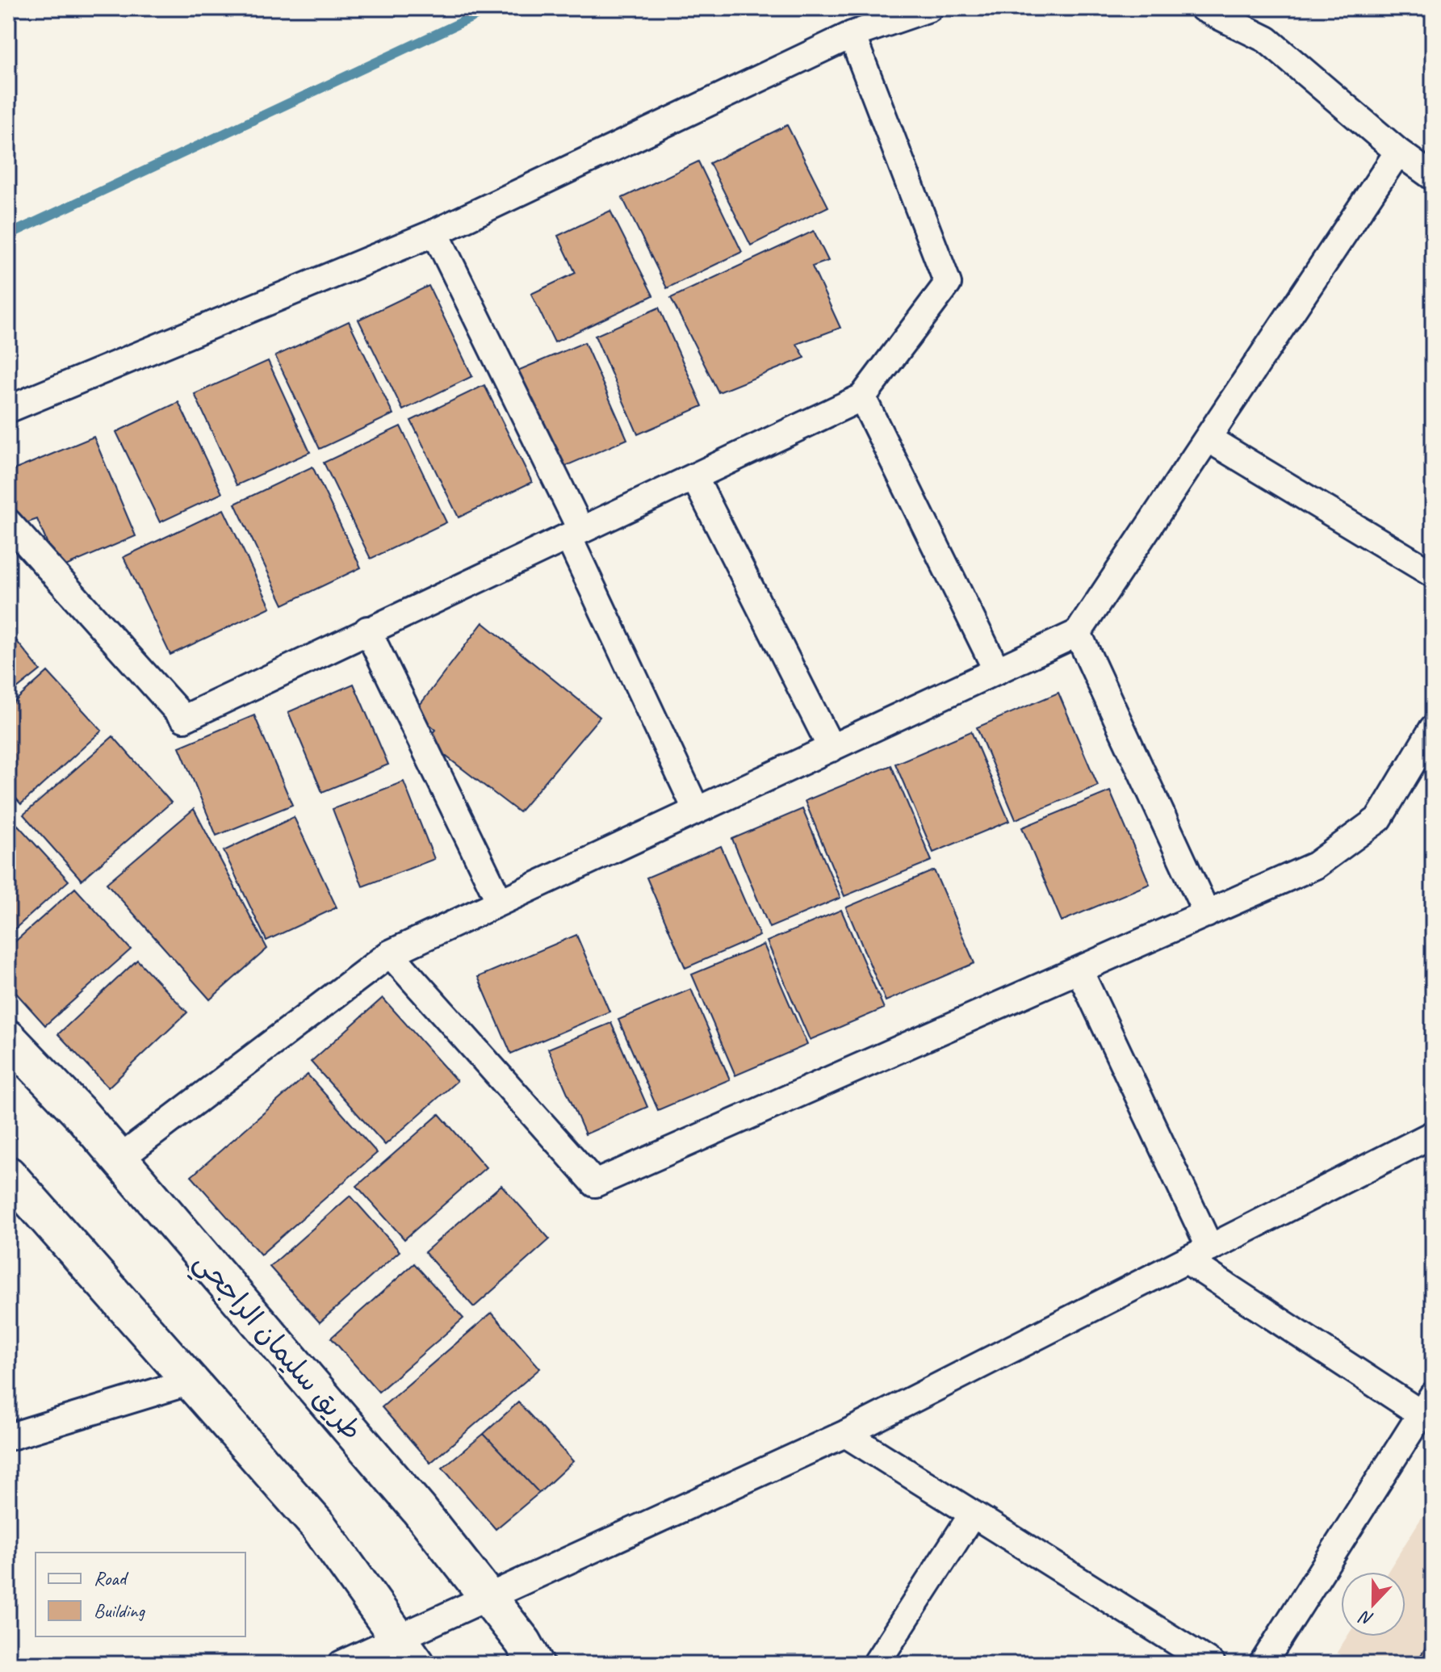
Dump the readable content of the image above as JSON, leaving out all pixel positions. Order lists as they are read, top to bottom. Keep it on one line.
{"streets":{"main road":["طريق سليمان الراجحي"]},"legend":["Road","Building"],"north":"bottom"}
